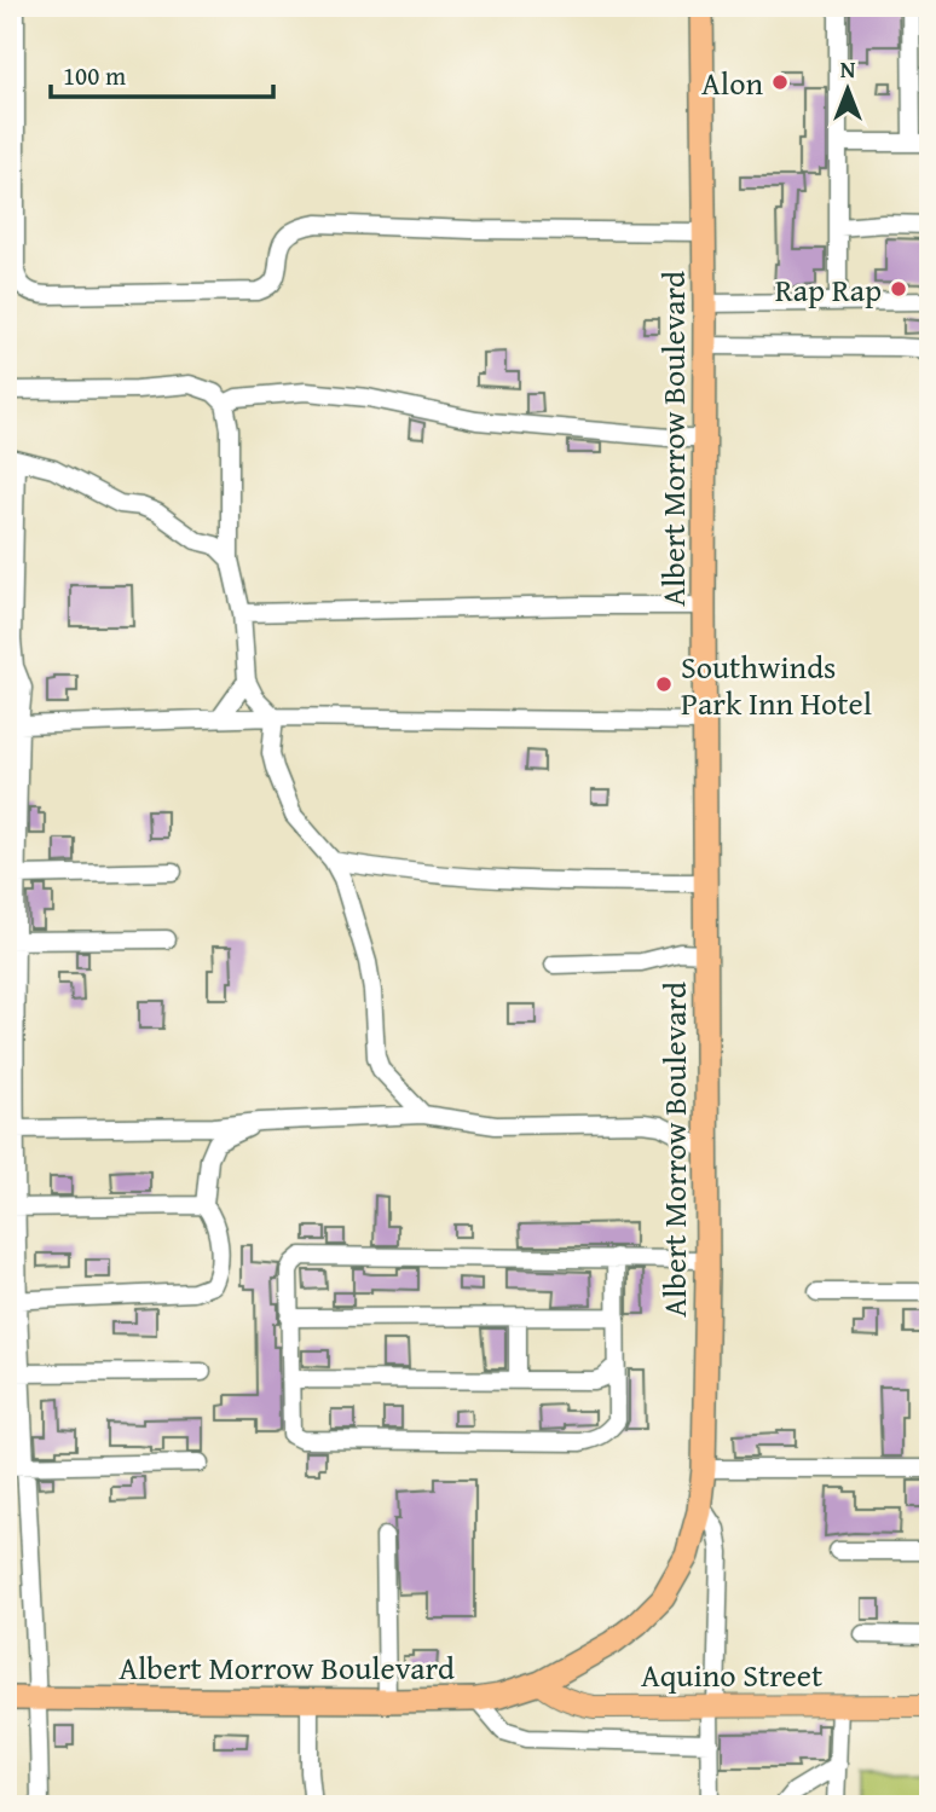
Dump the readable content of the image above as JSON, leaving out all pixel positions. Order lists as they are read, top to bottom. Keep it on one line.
{"streets":{"highway":["Albert Morrow Boulevard"],"main road":["Aquino Street"]},"crossings":[["Albert Morrow Boulevard","Aquino Street"]],"places":["Alon","Rap Rap","Southwinds Park Inn Hotel"],"scale_bar":"100 m","north":"top"}
